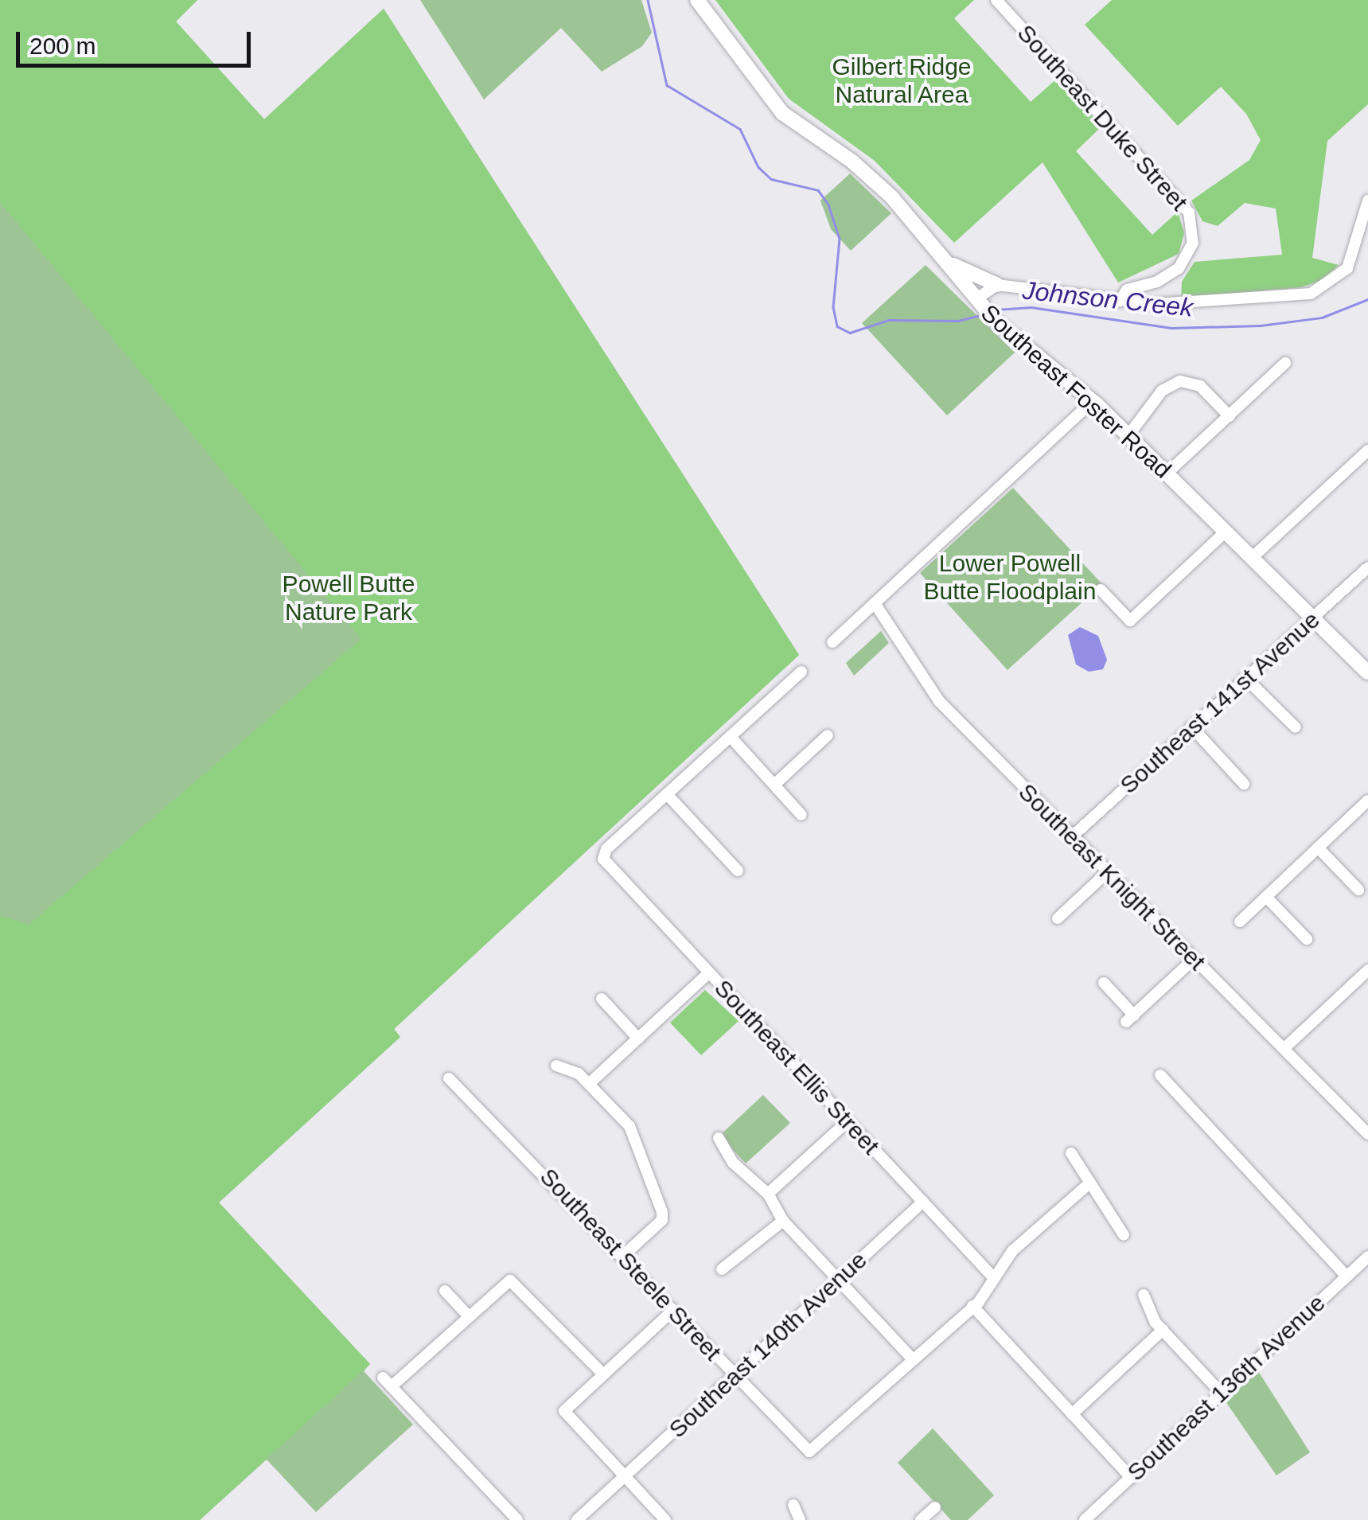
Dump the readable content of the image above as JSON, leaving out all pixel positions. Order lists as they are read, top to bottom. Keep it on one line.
{"streets":{"main road":["Southeast Foster Road"],"street":["Southeast Duke Street","Southeast 141st Avenue","Southeast Knight Street","Southeast Ellis Street","Southeast Steele Street","Southeast 140th Avenue","Southeast 136th Avenue"]},"crossings":[["Southeast Foster Road","Southeast 141st Avenue"],["Southeast 141st Avenue","Southeast Knight Street"],["Southeast Ellis Street","Southeast 140th Avenue"],["Southeast Steele Street","Southeast 140th Avenue"]],"water":["Johnson Creek"],"parks":["Gilbert Ridge Natural Area","Lower Powell Butte Floodplain","Powell Butte Nature Park"],"scale_bar":"200 m"}
